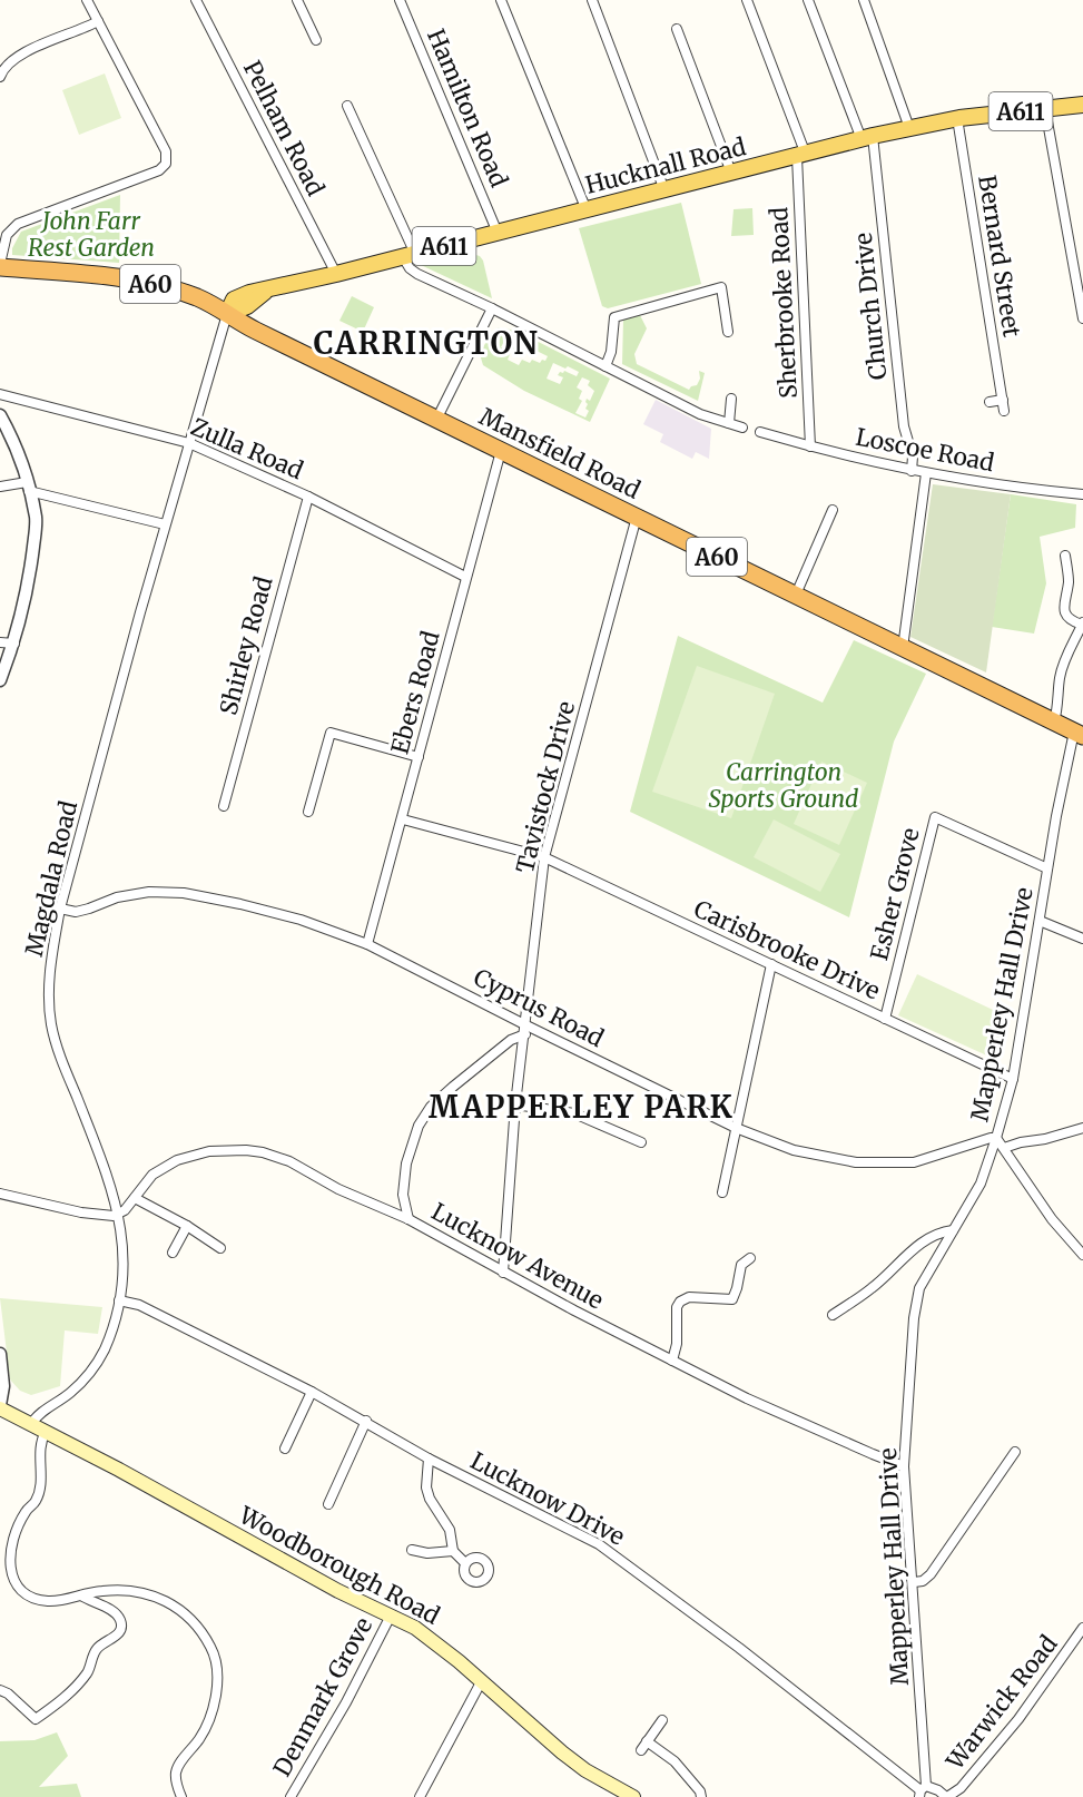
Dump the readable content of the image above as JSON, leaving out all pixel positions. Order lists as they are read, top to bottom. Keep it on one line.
{"streets":{"highway":["A60","Mansfield Road"],"main road":["A611","Hucknall Road","Woodborough Road"],"street":["Hamilton Road","Pelham Road","Bernard Street","Sherbrooke Road","Church Drive","Zulla Road","Loscoe Road","Shirley Road","Ebers Road","Tavistock Drive","Magdala Road","Esher Grove","Carisbrooke Drive","Mapperley Hall Drive","Cyprus Road","Lucknow Avenue","Lucknow Drive","Denmark Grove","Warwick Road"]},"crossings":[["Hamilton Road","Hucknall Road"],["Pelham Road","Hucknall Road"],["Hucknall Road","Bernard Street"],["Hucknall Road","Sherbrooke Road"],["Hucknall Road","Church Drive"],["Hucknall Road","Mansfield Road"],["Hucknall Road","Magdala Road"],["Sherbrooke Road","Loscoe Road"],["Church Drive","Loscoe Road"],["Zulla Road","Shirley Road"],["Zulla Road","Ebers Road"],["Zulla Road","Magdala Road"],["Mansfield Road","Ebers Road"],["Mansfield Road","Tavistock Drive"],["Mansfield Road","Magdala Road"],["Mansfield Road","Mapperley Hall Drive"],["Ebers Road","Carisbrooke Drive"],["Ebers Road","Cyprus Road"],["Tavistock Drive","Carisbrooke Drive"],["Tavistock Drive","Cyprus Road"],["Tavistock Drive","Lucknow Avenue"],["Magdala Road","Cyprus Road"],["Magdala Road","Lucknow Avenue"],["Magdala Road","Lucknow Drive"],["Magdala Road","Woodborough Road"],["Esher Grove","Carisbrooke Drive"],["Esher Grove","Mapperley Hall Drive"],["Carisbrooke Drive","Mapperley Hall Drive"],["Mapperley Hall Drive","Cyprus Road"],["Mapperley Hall Drive","Lucknow Avenue"],["Mapperley Hall Drive","Lucknow Drive"],["Lucknow Drive","Warwick Road"],["Woodborough Road","Denmark Grove"]],"districts":["CARRINGTON","MAPPERLEY PARK"],"parks":["John Farr Rest Garden","Carrington Sports Ground"]}
